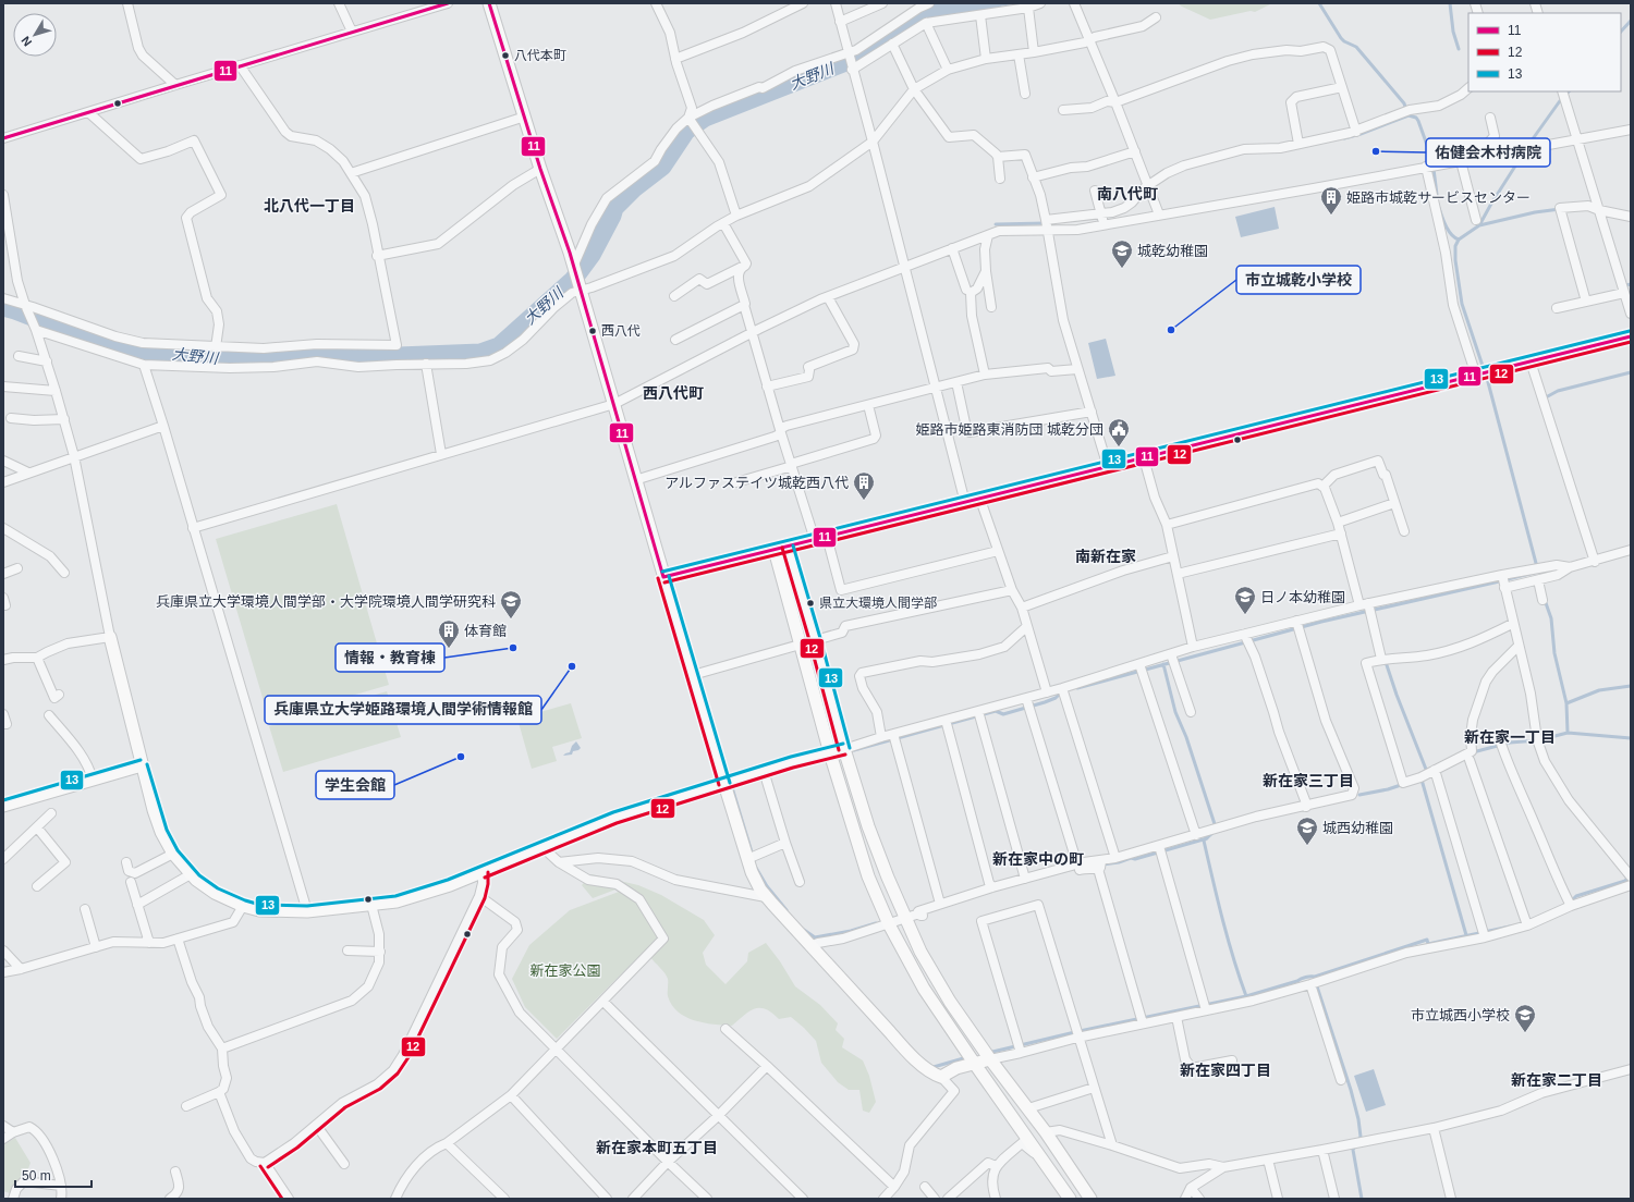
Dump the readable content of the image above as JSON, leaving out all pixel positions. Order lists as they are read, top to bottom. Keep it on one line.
{"districts":["南八代町","北八代一丁目","西八代町","南新在家","新在家一丁目","新在家三丁目","新在家中の町","新在家四丁目","新在家二丁目","新在家本町五丁目"],"water":["大野川"],"parks":["新在家公園"],"places":{"other":["八代本町","佑健会木村病院","市立城乾小学校","西八代","県立大環境人間学部","情報・教育棟","兵庫県立大学姫路環境人間学術情報館","学生会館"],"building":["姫路市城乾サービスセンター","アルファステイツ城乾西八代","体育館"],"school or university":["城乾幼稚園","日ノ本幼稚園","兵庫県立大学環境人間学部・大学院環境人間学研究科","城西幼稚園","市立城西小学校"],"public building":["姫路市姫路東消防団 城乾分団"]},"lines":["transit line 11","transit line 13","transit line 12"],"legend":["11","12","13"],"scale_bar":"50 m","north":"bottom left"}
